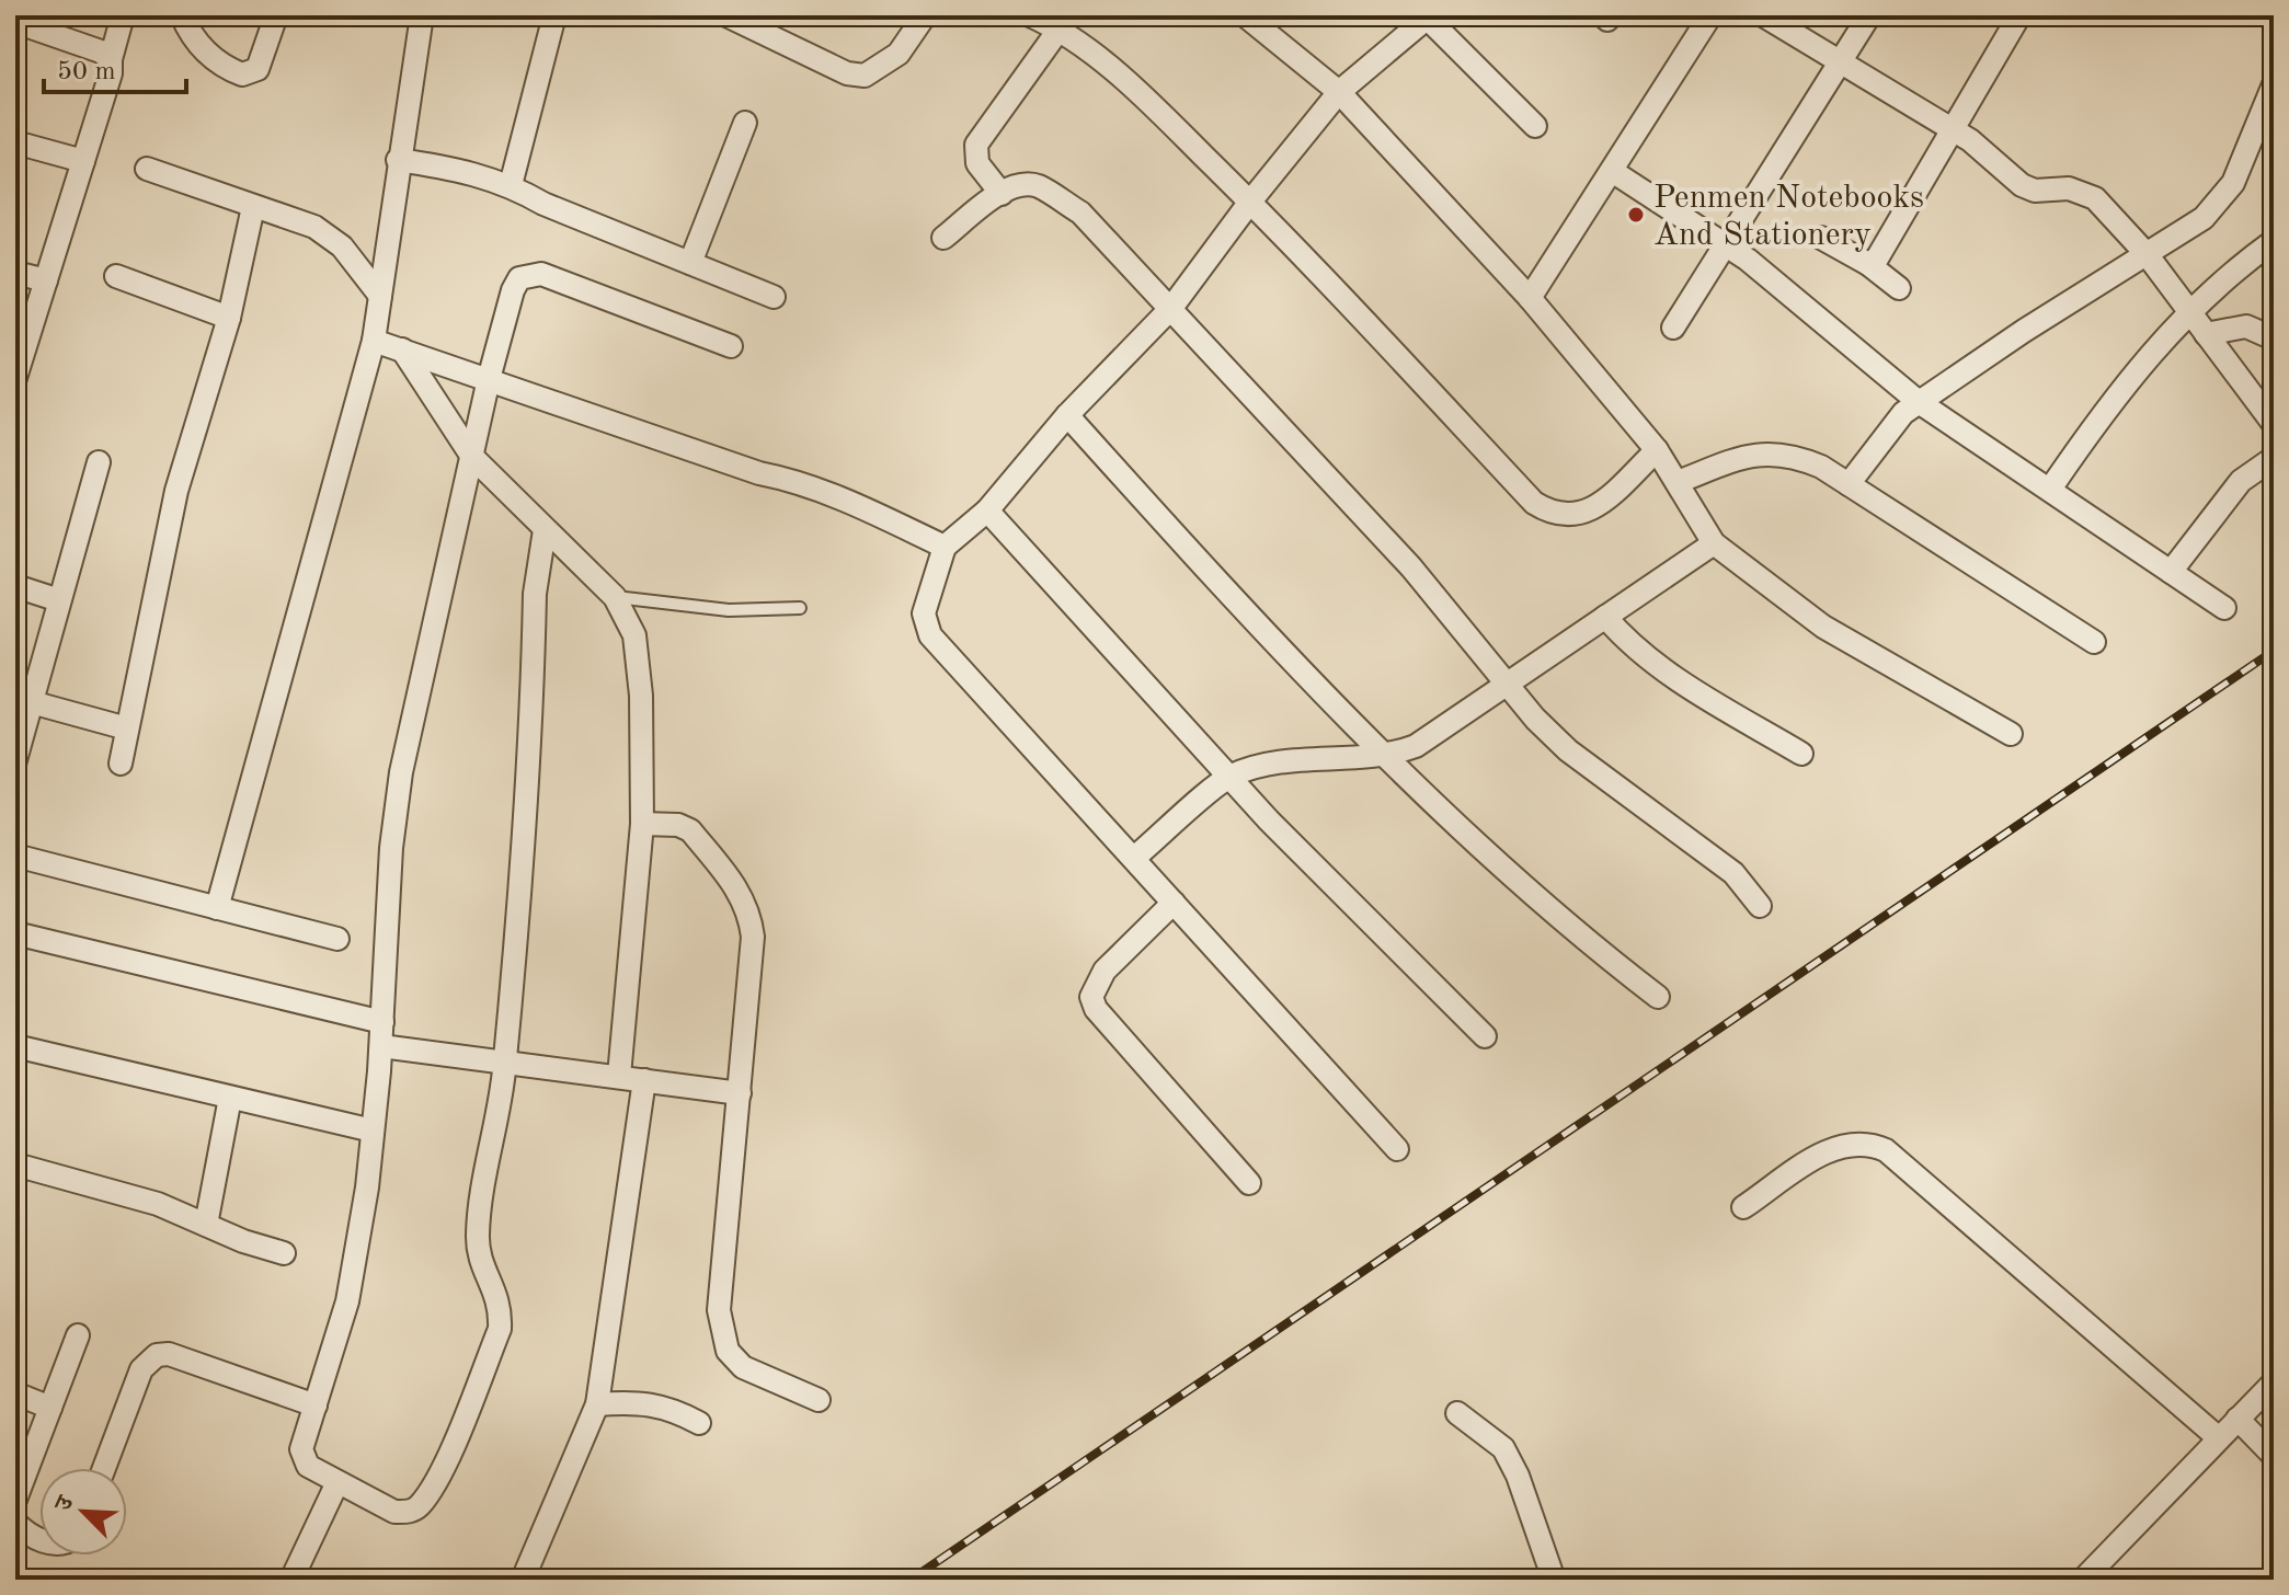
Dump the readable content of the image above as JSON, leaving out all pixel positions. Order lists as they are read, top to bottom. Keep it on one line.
{"places":["Penmen Notebooks And Stationery"],"scale_bar":"50 m","north":"top left"}
